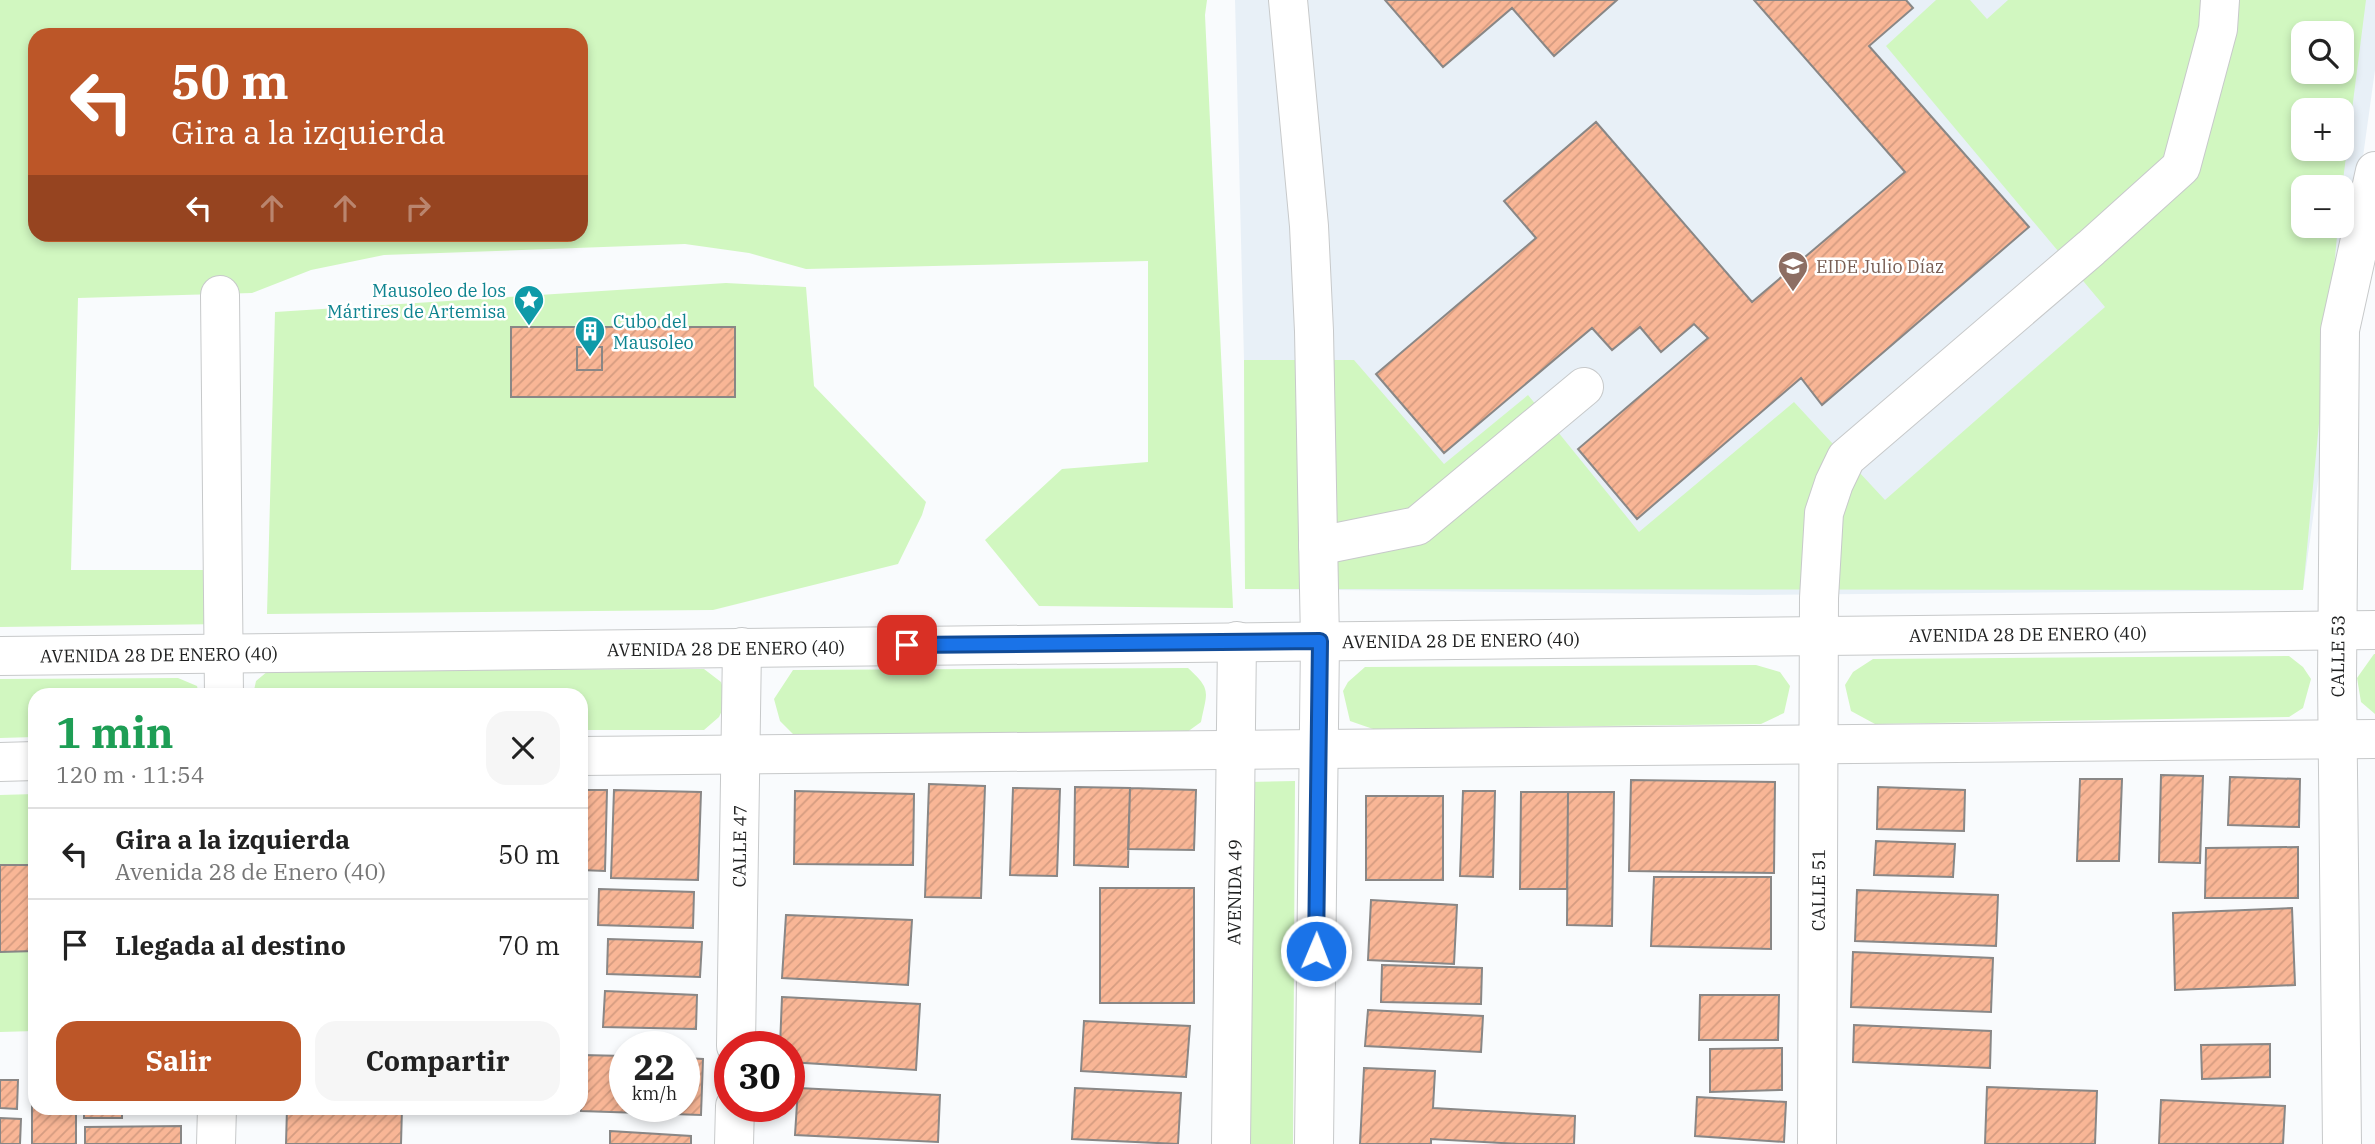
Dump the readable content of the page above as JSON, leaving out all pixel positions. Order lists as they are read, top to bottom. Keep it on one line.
{"streets":{"main road":["AVENIDA 28 DE ENERO (40)","CALLE 53","CALLE 47","CALLE 51","AVENIDA 49"]},"crossings":[["AVENIDA 28 DE ENERO (40)","CALLE 53"],["AVENIDA 28 DE ENERO (40)","CALLE 47"],["AVENIDA 28 DE ENERO (40)","CALLE 51"],["AVENIDA 28 DE ENERO (40)","AVENIDA 49"]],"places":{"school or university":["EIDE Julio Díaz"],"place":["Mausoleo de los Mártires de Artemisa"],"building":["Cubo del Mausoleo"]},"page":{"map_buttons":["+","−"],"turn":["50 m","Gira a la izquierda"],"heading":["1 min","120 m · 11:54"],"list":[{"name":"Gira a la izquierda","note":"Avenida 28 de Enero (40)","value":"50 m"},{"name":"Llegada al destino","value":"70 m"}],"buttons":["Salir","Compartir"],"speed":"22 km/h","limit":"30"}}
